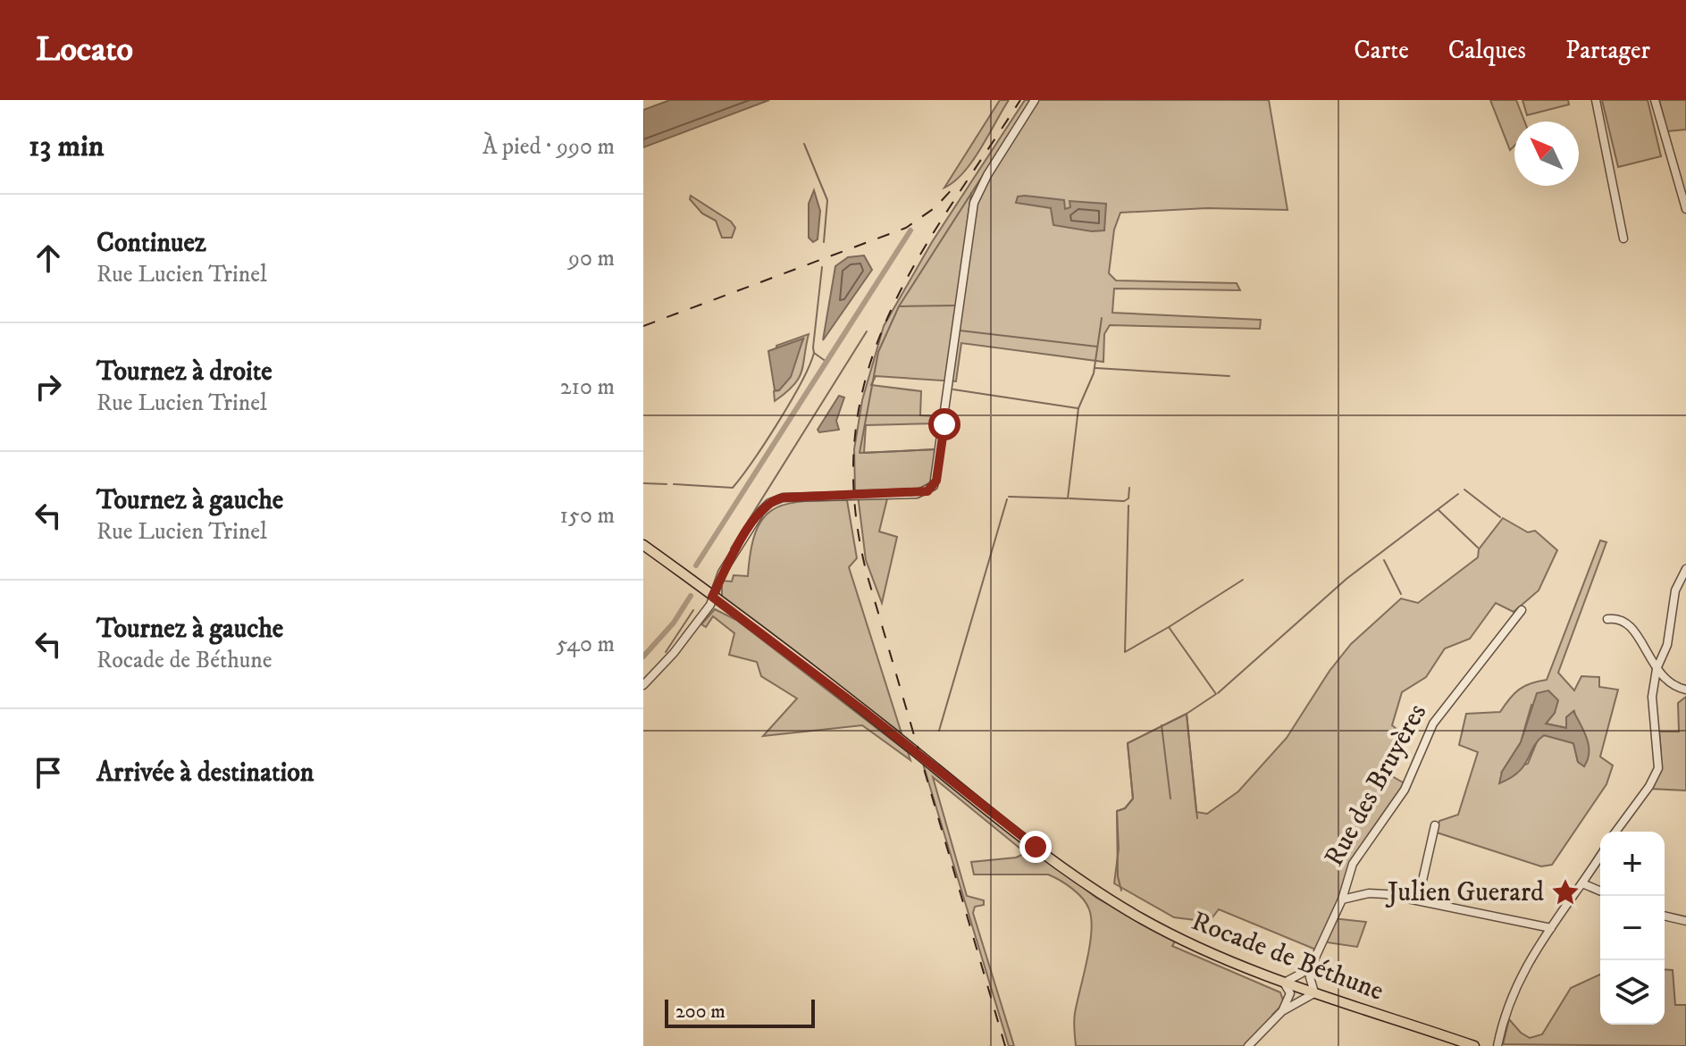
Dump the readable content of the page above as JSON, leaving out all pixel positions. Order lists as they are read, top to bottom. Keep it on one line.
{"streets":{"main road":["Rocade de Béthune"],"street":["Rue des Bruyères"]},"crossings":[["Rue des Bruyères","Rocade de Béthune"]],"places":{"place":["Julien Guerard"]},"scale_bar":"200 m","north":"top left","page":{"header":"Locato","nav":["Carte","Calques","Partager"],"heading":["13 min","À pied · 990 m"],"list":[["Continuez","Rue Lucien Trinel","90 m"],["Tournez à droite","Rue Lucien Trinel","210 m"],["Tournez à gauche","Rue Lucien Trinel","150 m"],["Tournez à gauche","Rocade de Béthune","540 m"],"Arrivée à destination"],"map_buttons":["+","−"],"scale":"200 m"}}
